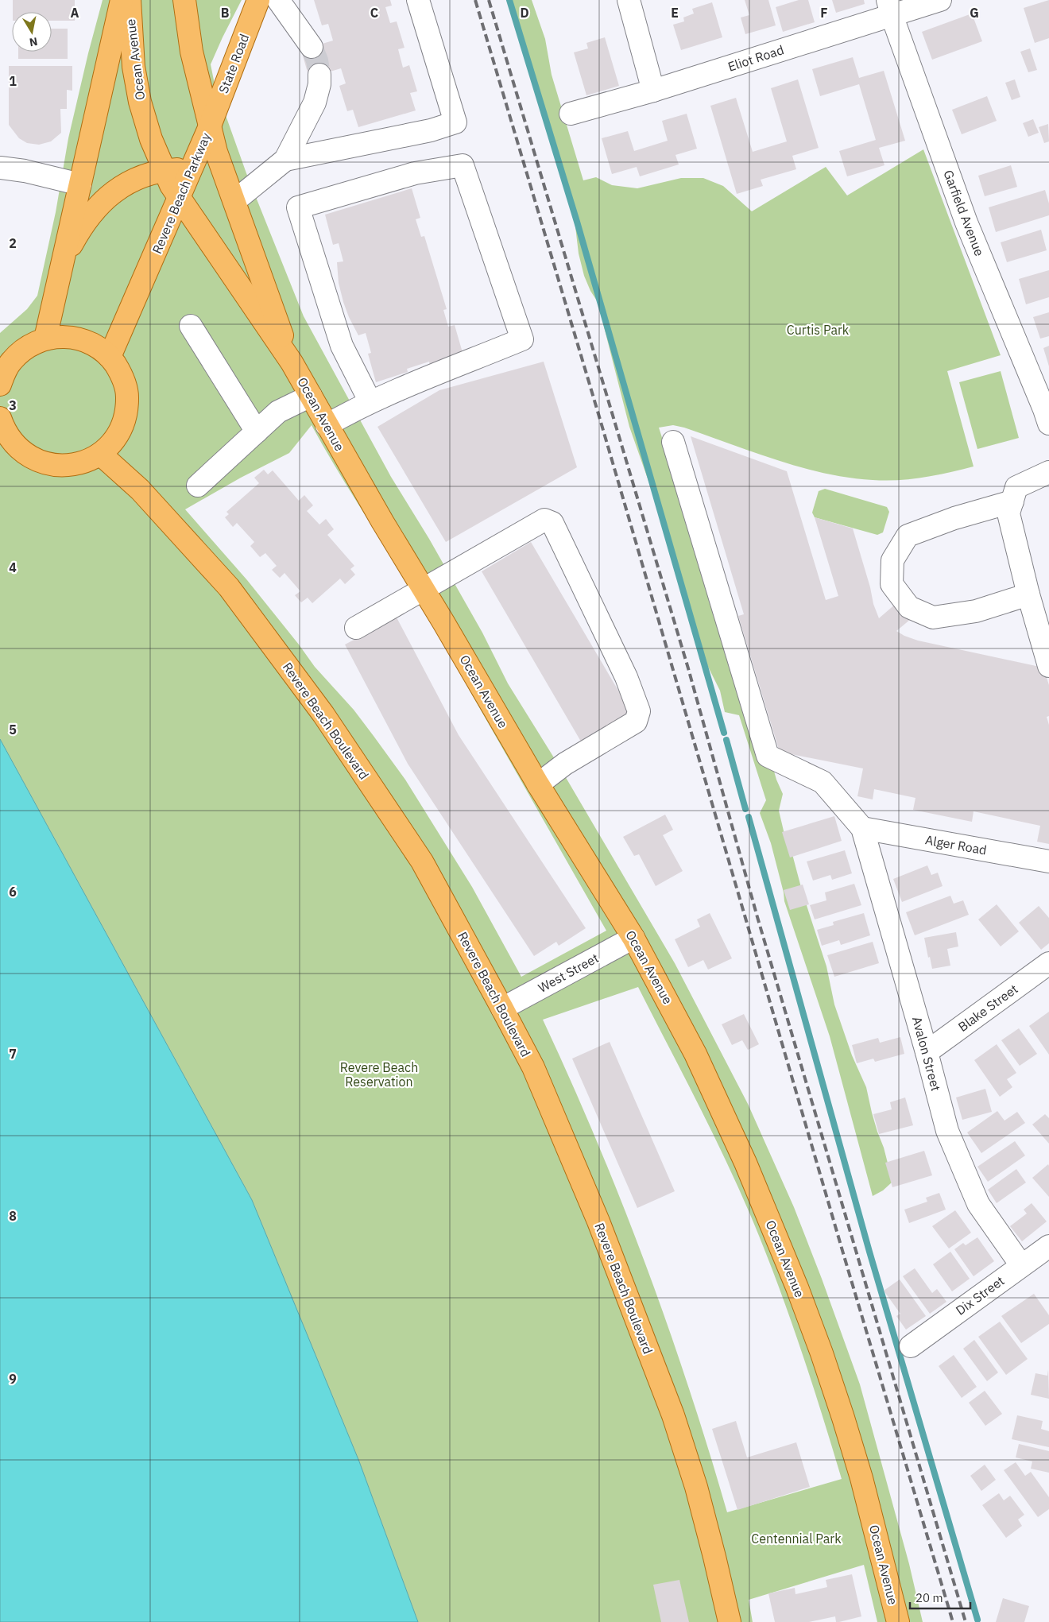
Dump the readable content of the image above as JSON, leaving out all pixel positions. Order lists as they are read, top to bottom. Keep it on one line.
{"streets":{"main road":["Ocean Avenue","State Road","Revere Beach Parkway","Revere Beach Boulevard"],"street":["Eliot Road","Garfield Avenue","Alger Road","West Street","Blake Street","Avalon Street","Dix Street"]},"crossings":[["Eliot Road","Garfield Avenue"],["Ocean Avenue","State Road"],["Ocean Avenue","Revere Beach Parkway"],["Ocean Avenue","West Street"],["State Road","Revere Beach Parkway"],["Revere Beach Boulevard","West Street"],["Alger Road","Avalon Street"],["Blake Street","Avalon Street"],["Avalon Street","Dix Street"]],"parks":["Curtis Park","Revere Beach Reservation","Centennial Park"],"scale_bar":"20 m","north":"bottom","grid":{"columns":["A","B","C","D","E","F","G"],"rows":["1","2","3","4","5","6","7","8","9"]}}
